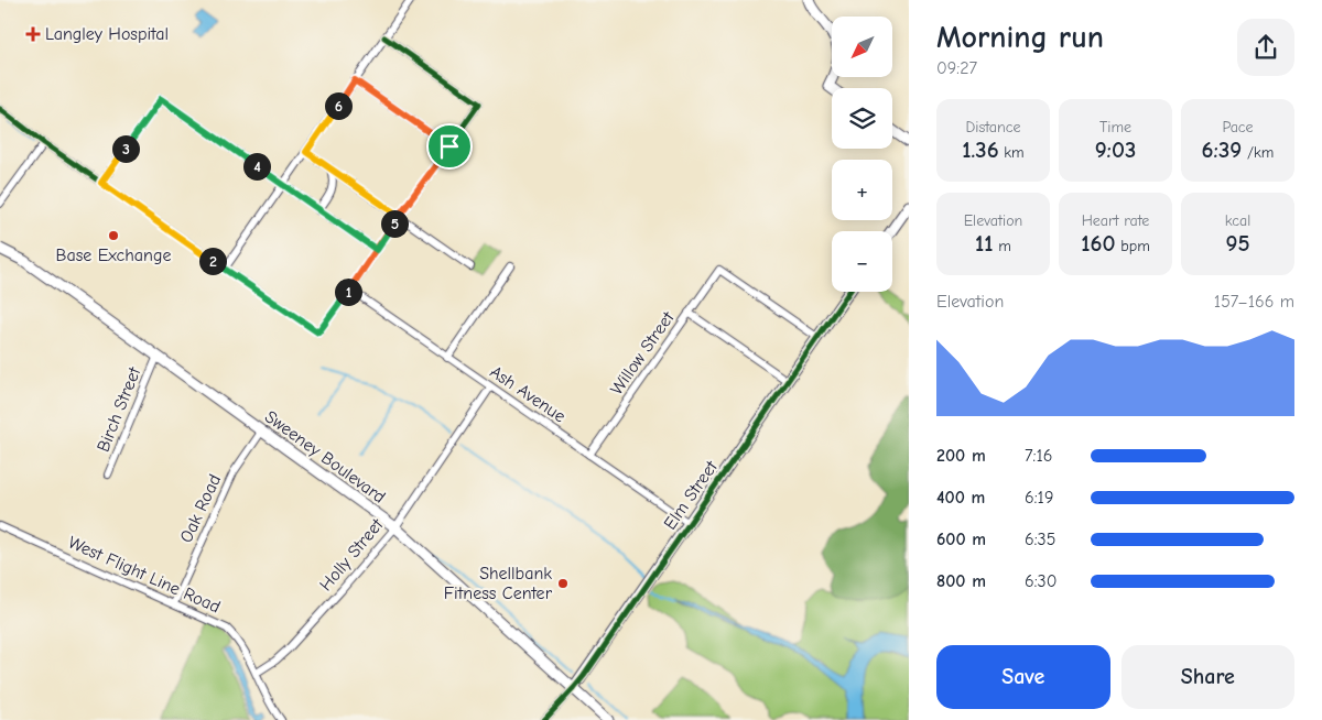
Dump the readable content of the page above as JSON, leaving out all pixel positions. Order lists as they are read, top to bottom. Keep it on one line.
{"streets":{"main road":["Sweeney Boulevard","Elm Street"],"street":["Willow Street","Ash Avenue","Birch Street","Oak Road","Holly Street","West Flight Line Road"]},"crossings":[["Willow Street","Ash Avenue"],["Willow Street","Elm Street"],["Ash Avenue","Elm Street"],["Ash Avenue","Holly Street"],["Birch Street","Sweeney Boulevard"],["Sweeney Boulevard","Elm Street"],["Sweeney Boulevard","Oak Road"],["Sweeney Boulevard","Holly Street"],["Oak Road","West Flight Line Road"],["Holly Street","West Flight Line Road"]],"places":{"health":["Langley Hospital"],"other":["Base Exchange","Shellbank Fitness Center"]},"north":"bottom left","page":{"heading":["Morning run","09:27"],"map_buttons":["+","−"],"pins":["6","3","4","5","2","1"],"stats":[["Distance","1.36 km"],["Time","9:03"],["Pace","6:39 /km"],["Elevation","11 m"],["Heart rate","160 bpm"],["kcal","95"]],"chart":["Elevation","157–166 m"],"list":[{"name":"200 m","note":"7:16"},{"name":"400 m","note":"6:19"},{"name":"600 m","note":"6:35"},{"name":"800 m","note":"6:30"}],"buttons":["Save","Share"]}}
